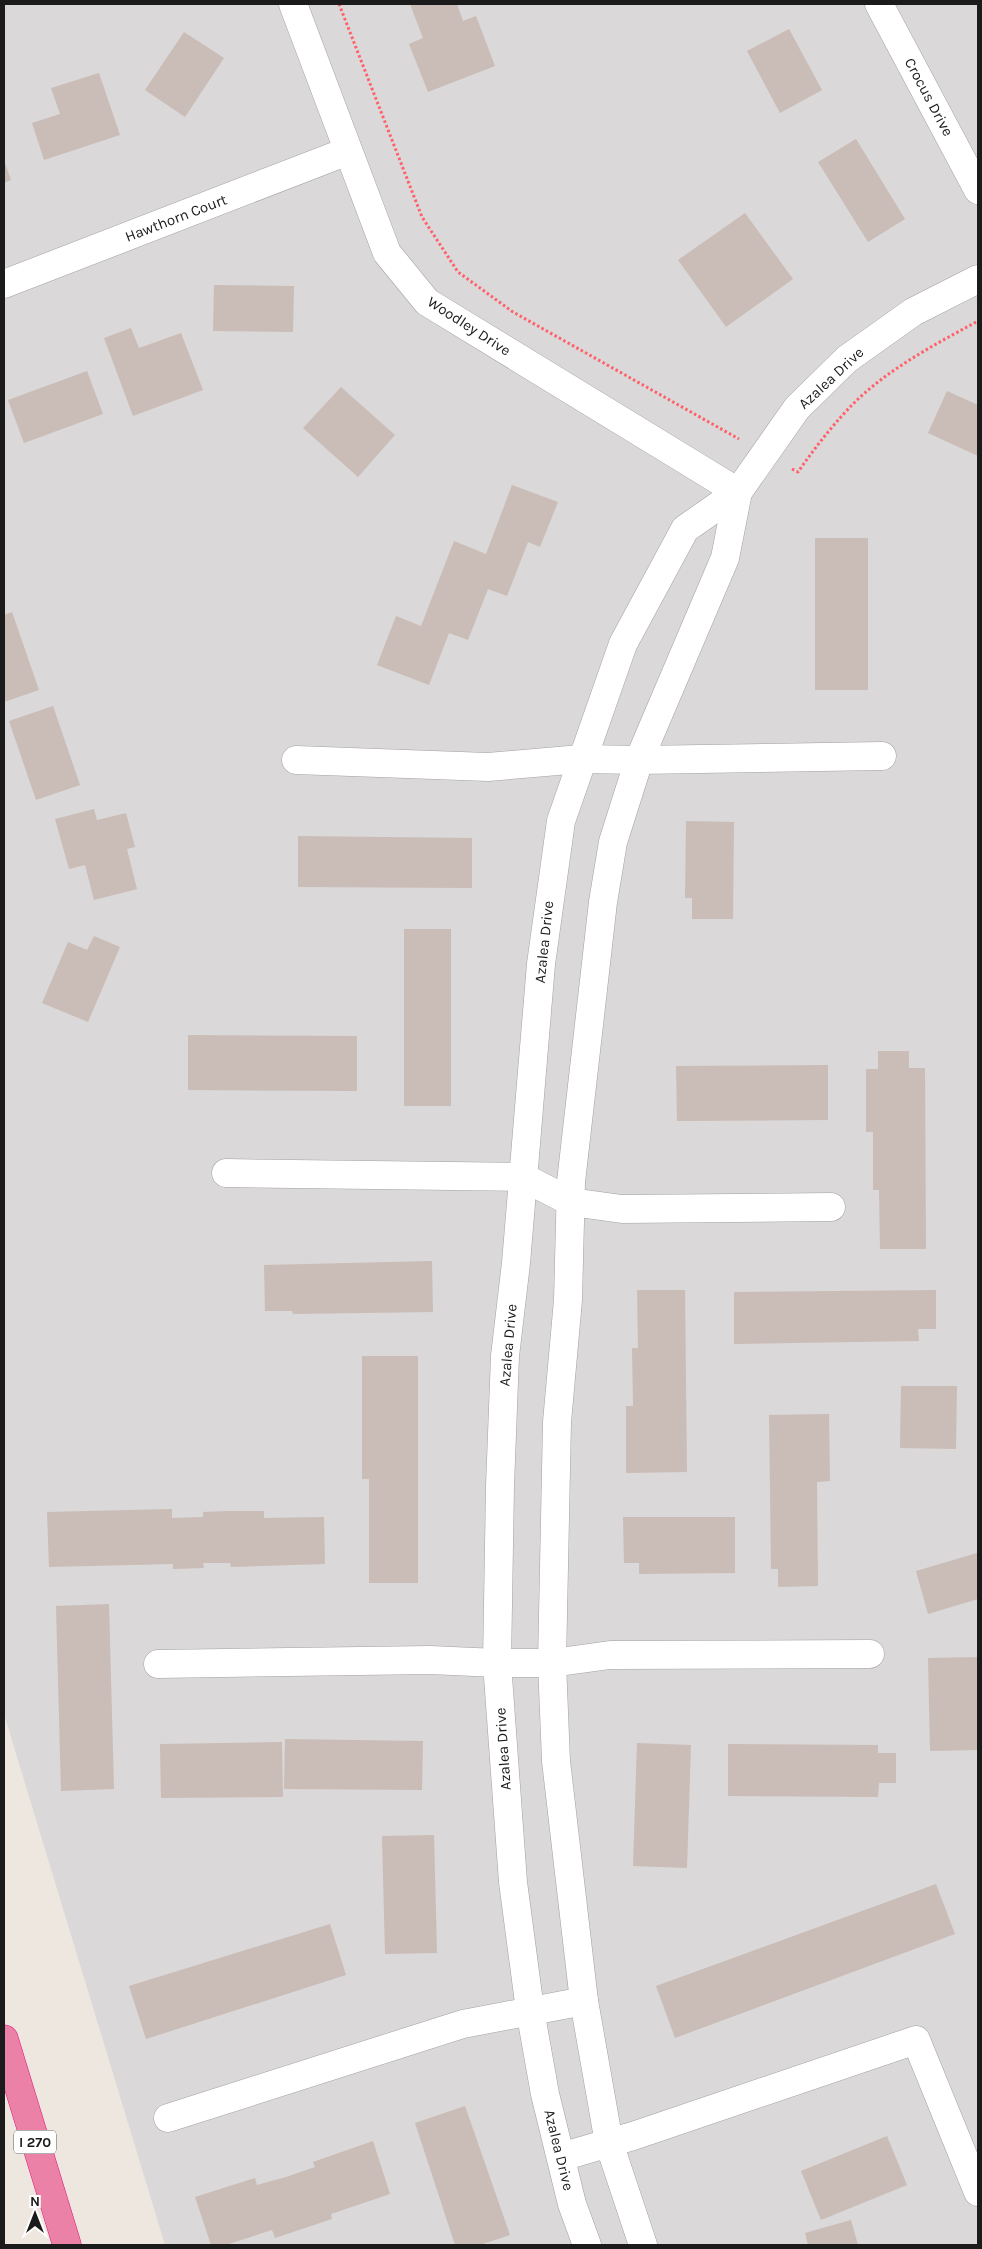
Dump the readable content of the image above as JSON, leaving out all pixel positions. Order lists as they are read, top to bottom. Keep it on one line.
{"streets":{"highway":["I 270"],"street":["Crocus Drive","Hawthorn Court","Woodley Drive","Azalea Drive"]},"crossings":[["Hawthorn Court","Woodley Drive"],["Woodley Drive","Azalea Drive"]],"north":"top"}
